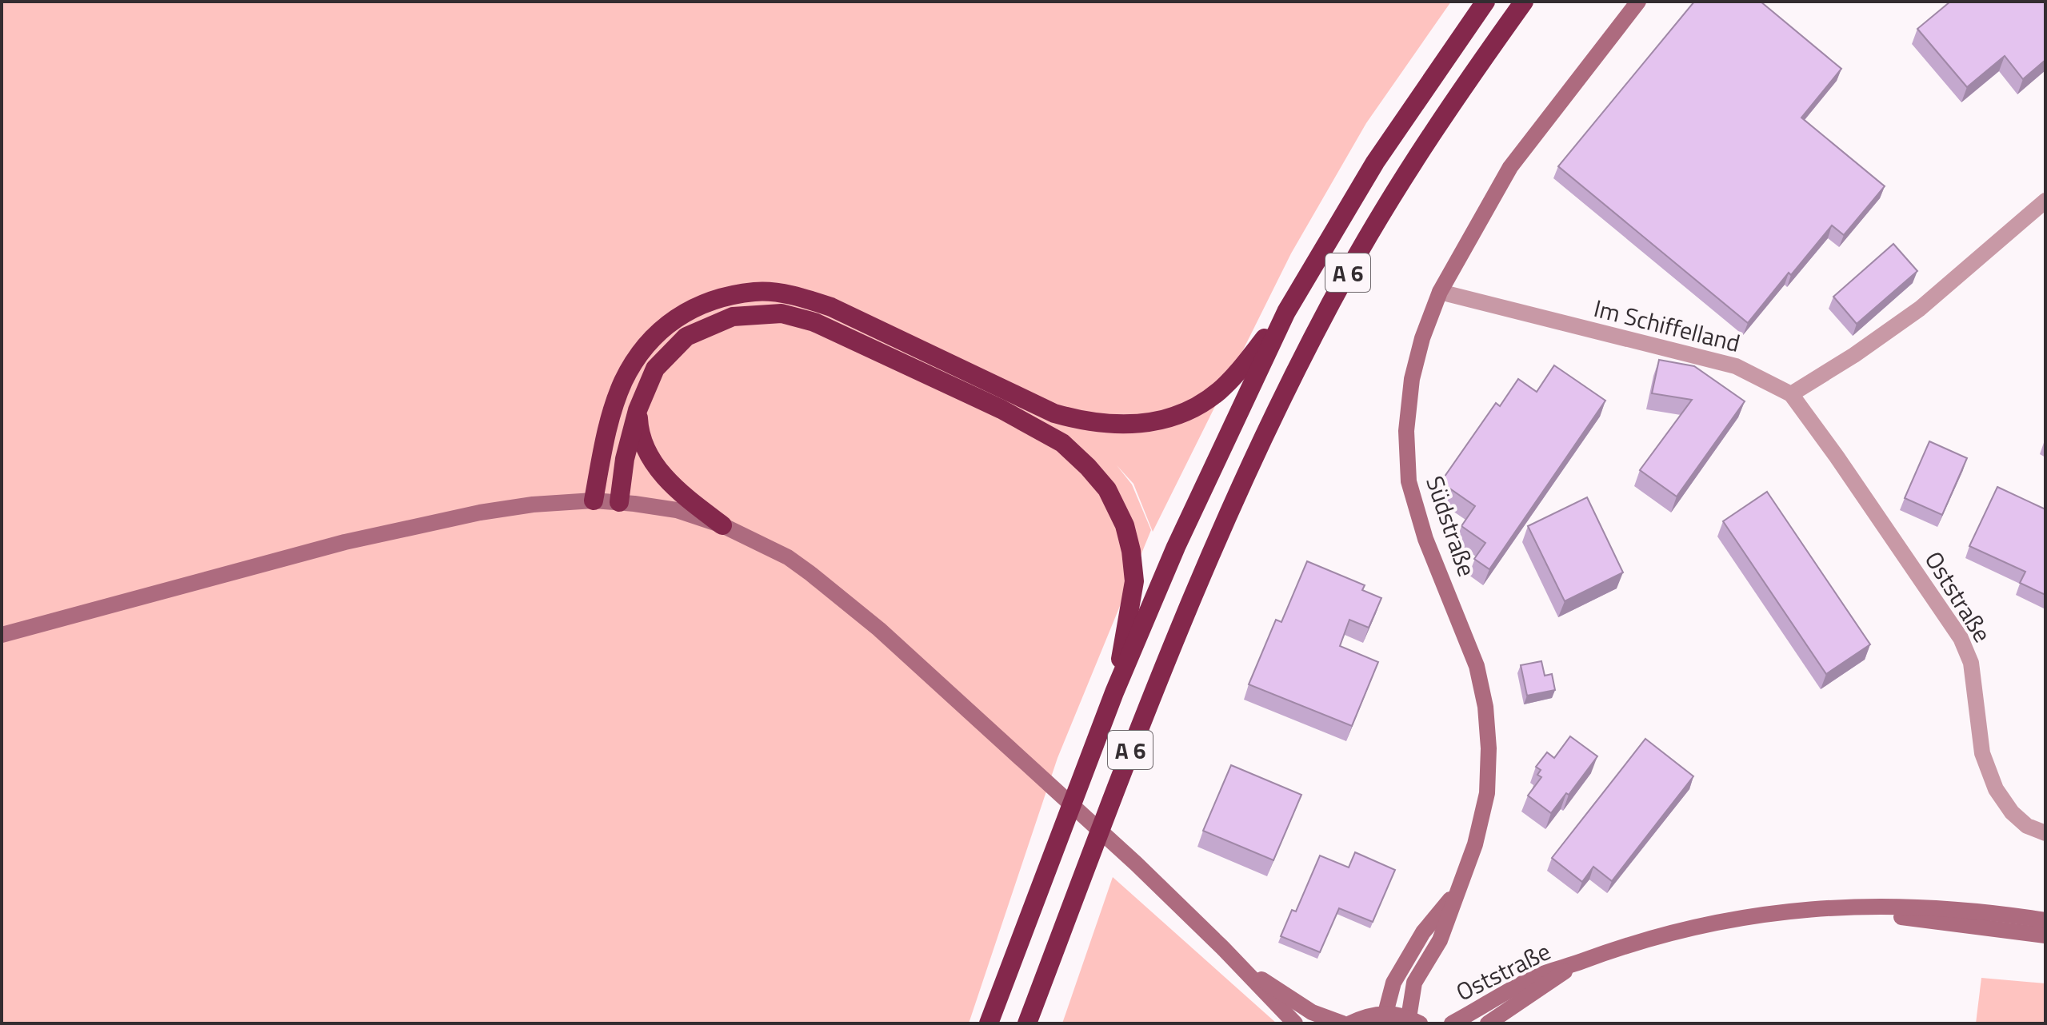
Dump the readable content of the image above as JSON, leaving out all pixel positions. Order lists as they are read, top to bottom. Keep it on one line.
{"streets":{"highway":["A 6"],"main road":["Südstraße","Oststraße"],"street":["Im Schiffelland"]},"crossings":[["Im Schiffelland","Südstraße"],["Im Schiffelland","Oststraße"]]}
